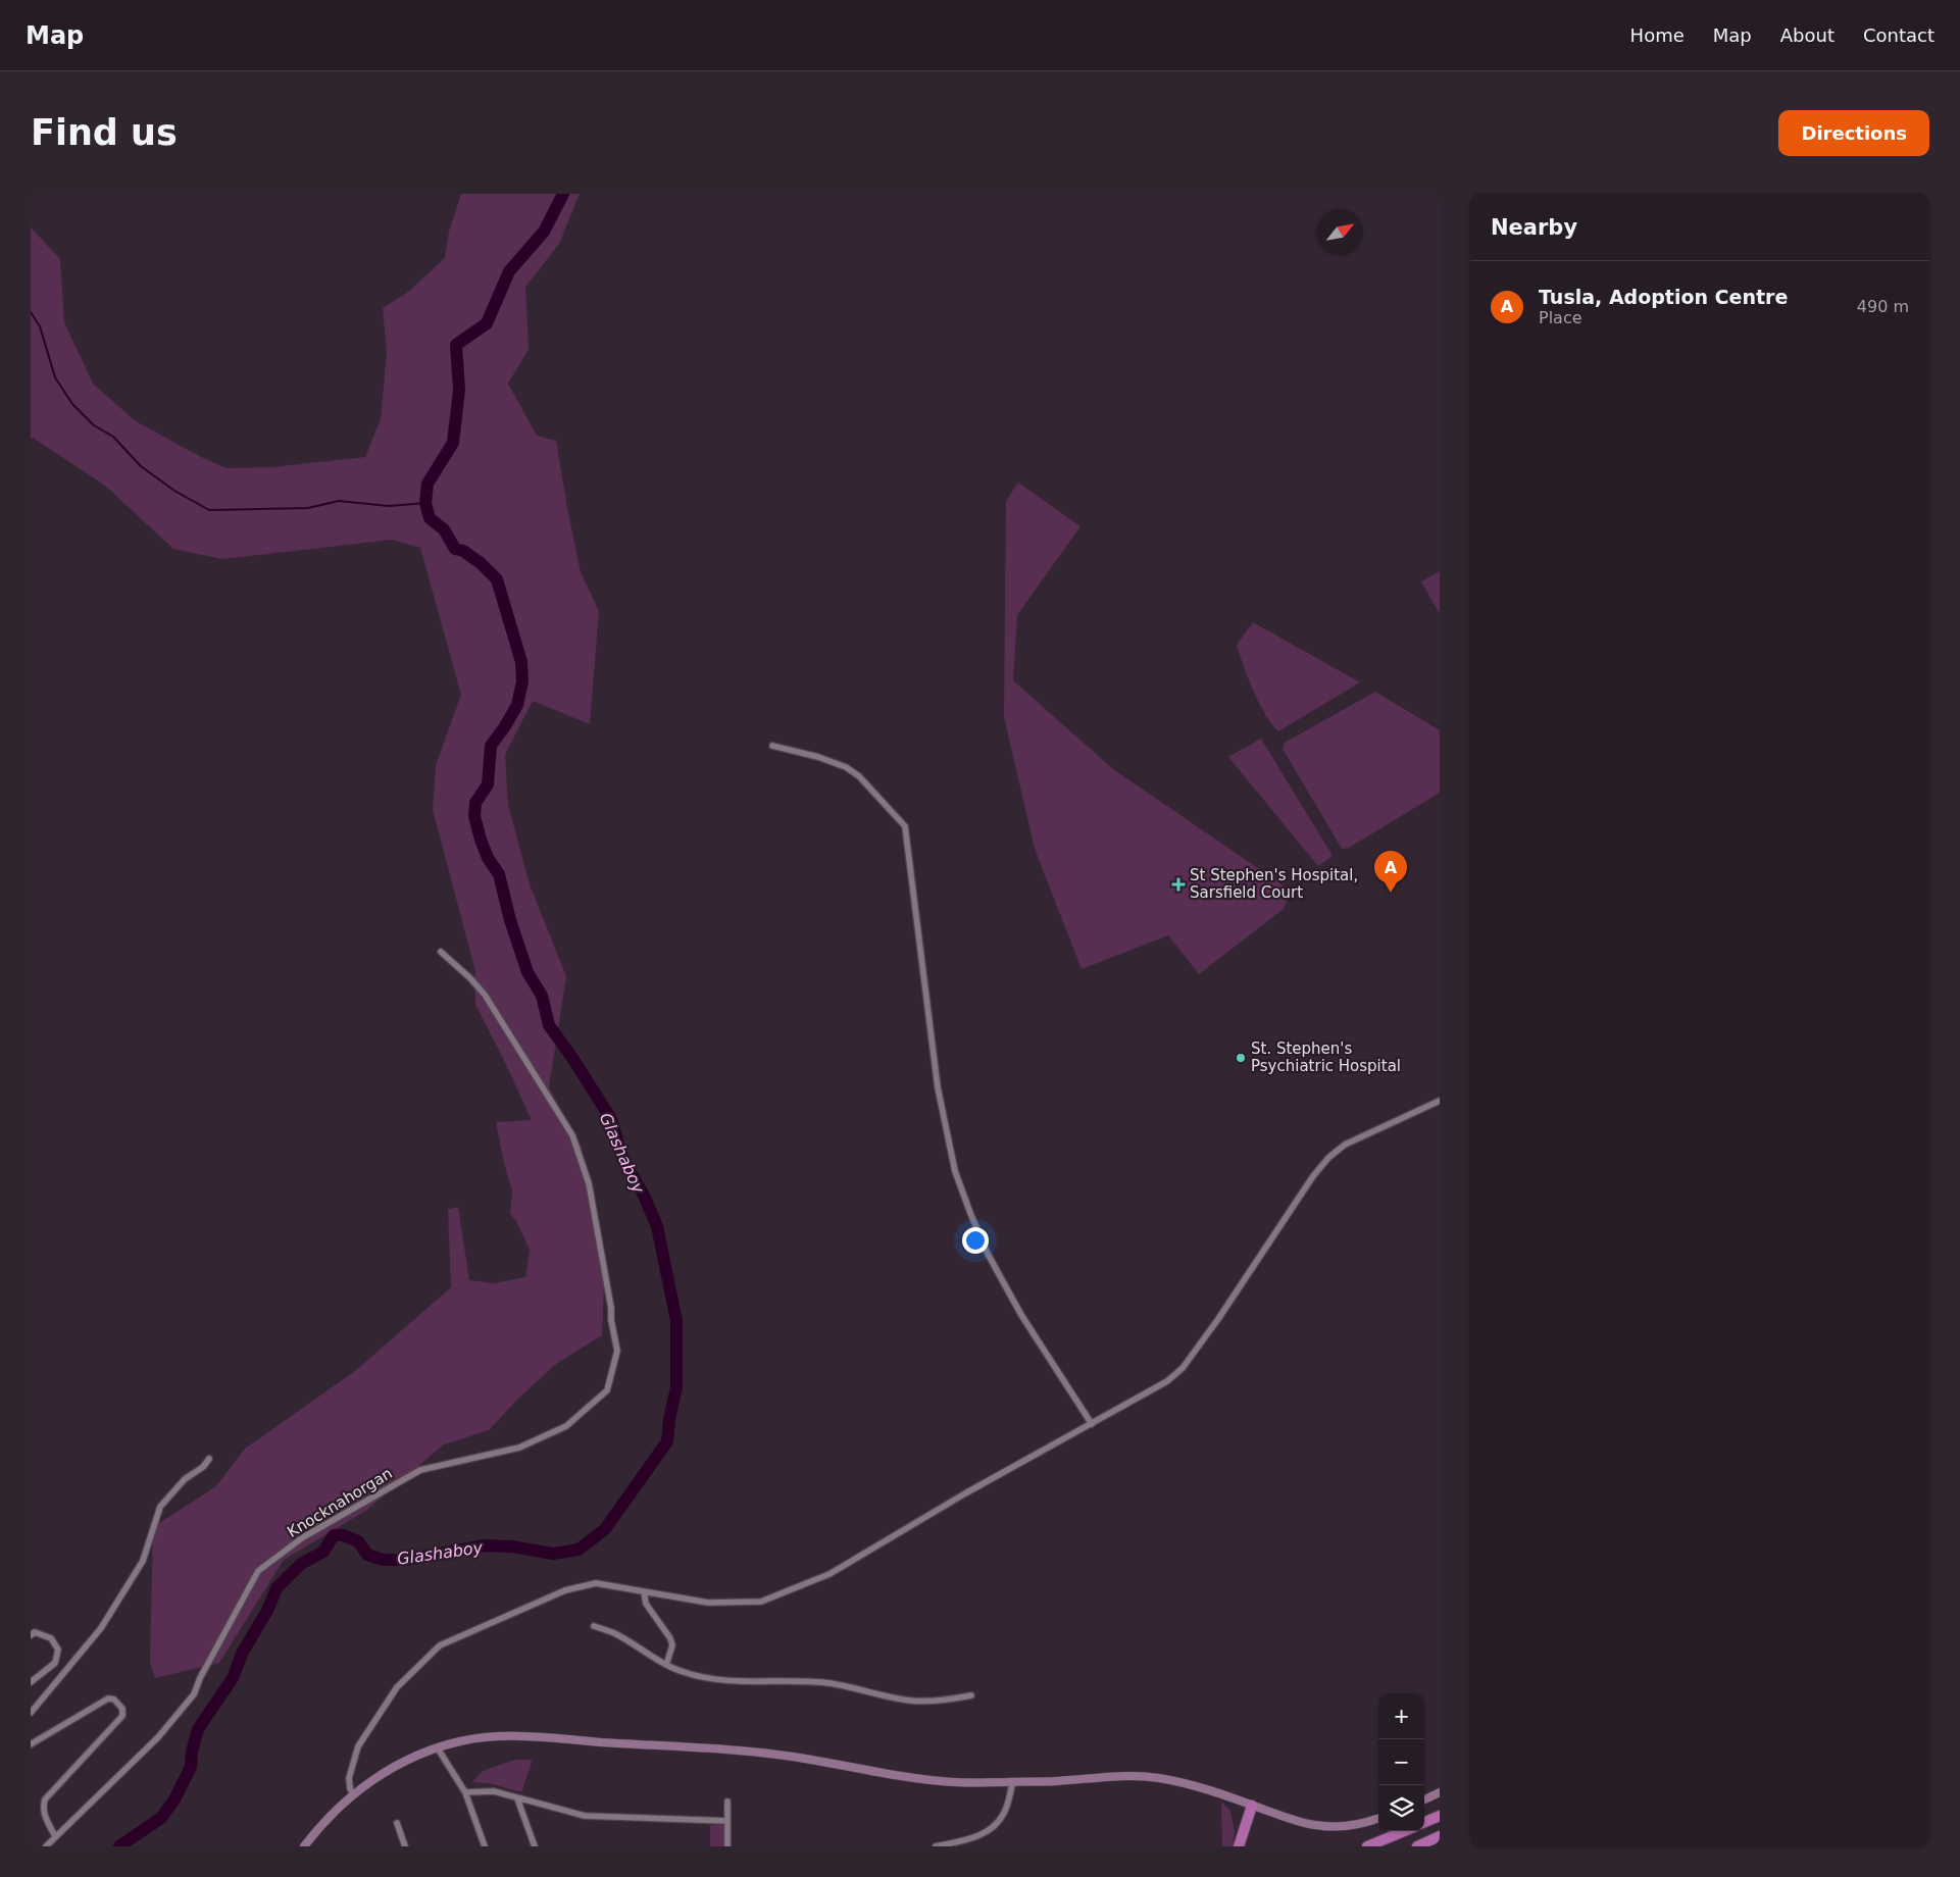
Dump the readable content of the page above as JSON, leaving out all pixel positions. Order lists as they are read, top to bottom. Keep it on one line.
{"streets":{"street":["Knocknahorgan"]},"water":["Glashaboy"],"places":{"health":["St Stephen's Hospital, Sarsfield Court"],"other":["St. Stephen's Psychiatric Hospital"]},"north":"top right","page":{"header":"Map","nav":["Home","Map","About","Contact"],"buttons":"Directions","title":"Find us","heading":"Nearby","list":[{"mark":"A","name":"Tusla, Adoption Centre","note":"Place","value":"490 m"}],"pins":"A","map_buttons":["+","−"]}}
